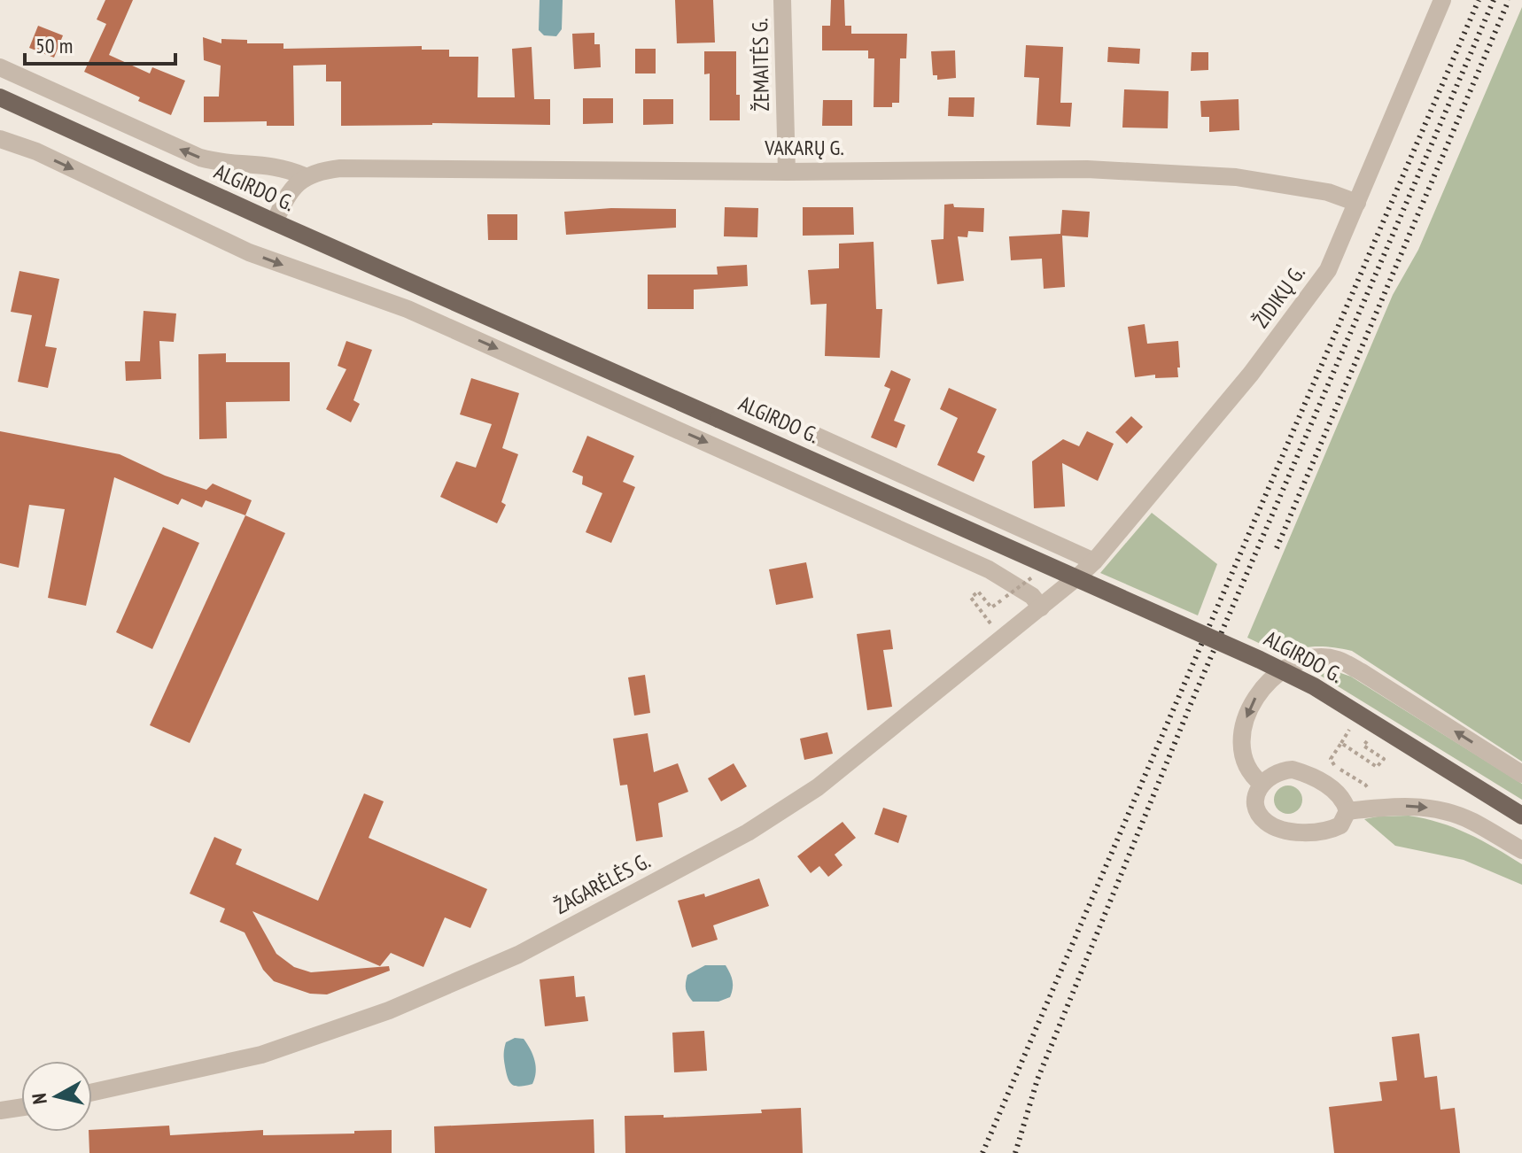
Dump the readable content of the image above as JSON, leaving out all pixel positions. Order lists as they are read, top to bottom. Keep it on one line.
{"streets":{"main road":["ALGIRDO G."],"street":["ŽEMAITĖS G.","VAKARŲ G.","ŽIDIKŲ G.","ŽAGARĖLĖS G."]},"crossings":[["ŽEMAITĖS G.","VAKARŲ G."],["VAKARŲ G.","ALGIRDO G."],["VAKARŲ G.","ŽIDIKŲ G."],["ŽIDIKŲ G.","ŽAGARĖLĖS G."]],"scale_bar":"50 m","north":"left"}
